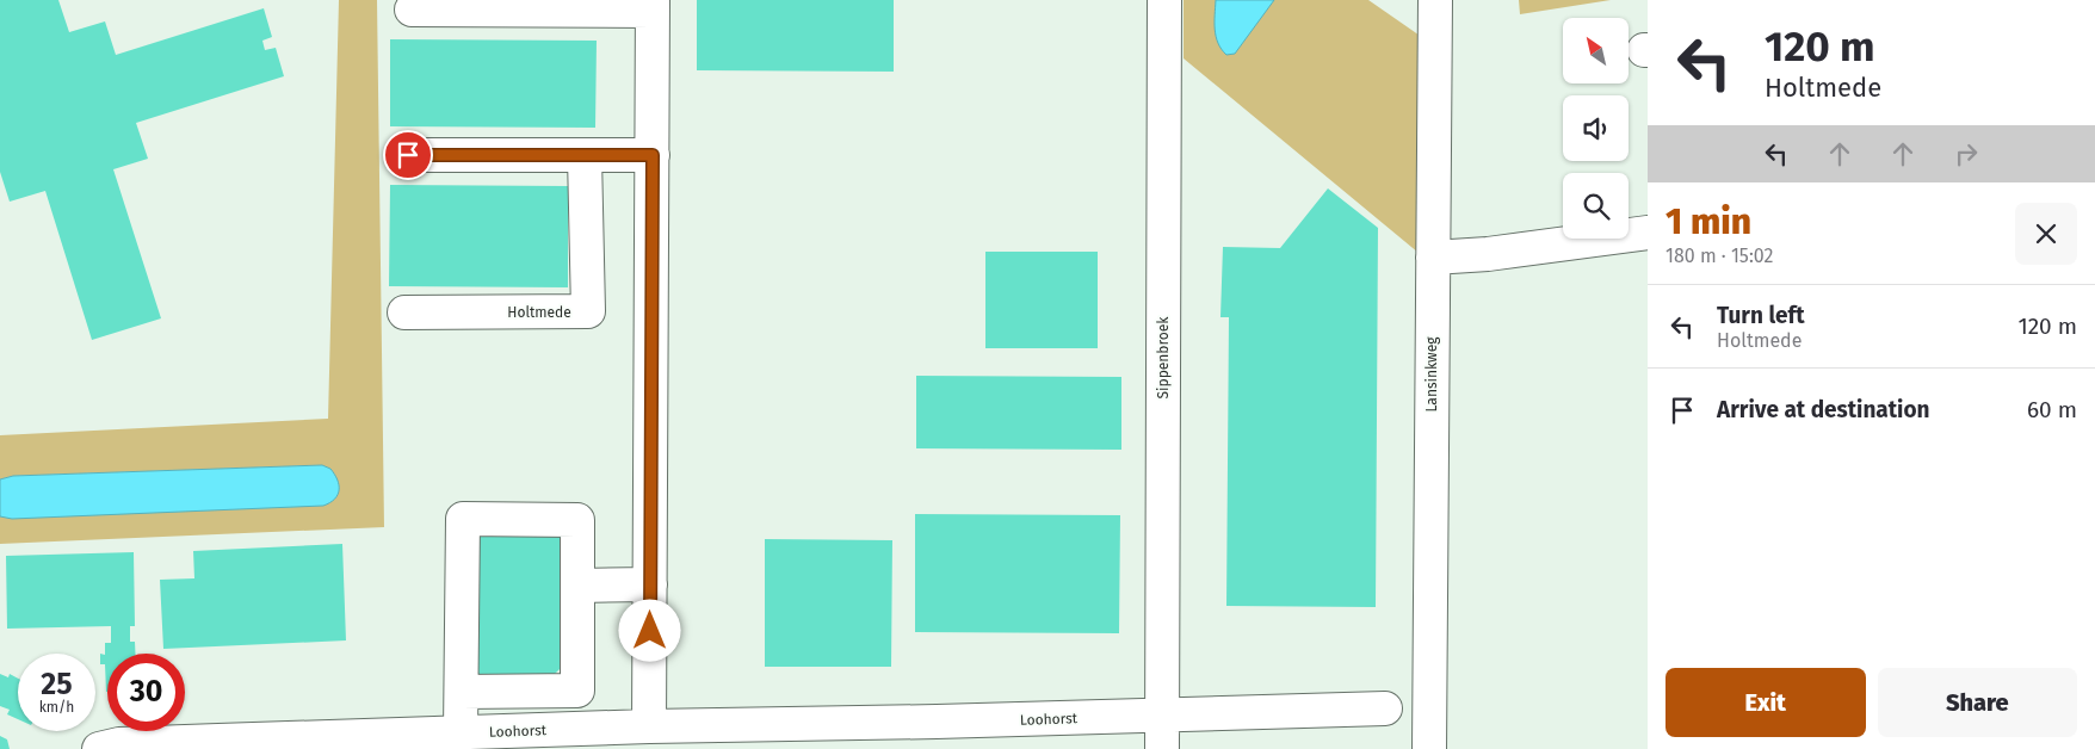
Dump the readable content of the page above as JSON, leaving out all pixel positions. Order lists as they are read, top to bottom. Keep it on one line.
{"streets":{"street":["Holtmede","Sippenbroek","Lansinkweg","Loohorst"]},"crossings":[["Sippenbroek","Loohorst"]],"north":"top left","page":{"turn":["120 m","Holtmede"],"heading":["1 min","180 m · 15:02"],"list":[{"name":"Turn left","note":"Holtmede","value":"120 m"},{"name":"Arrive at destination","value":"60 m"}],"speed":"25 km/h","limit":"30","buttons":["Exit","Share"]}}
